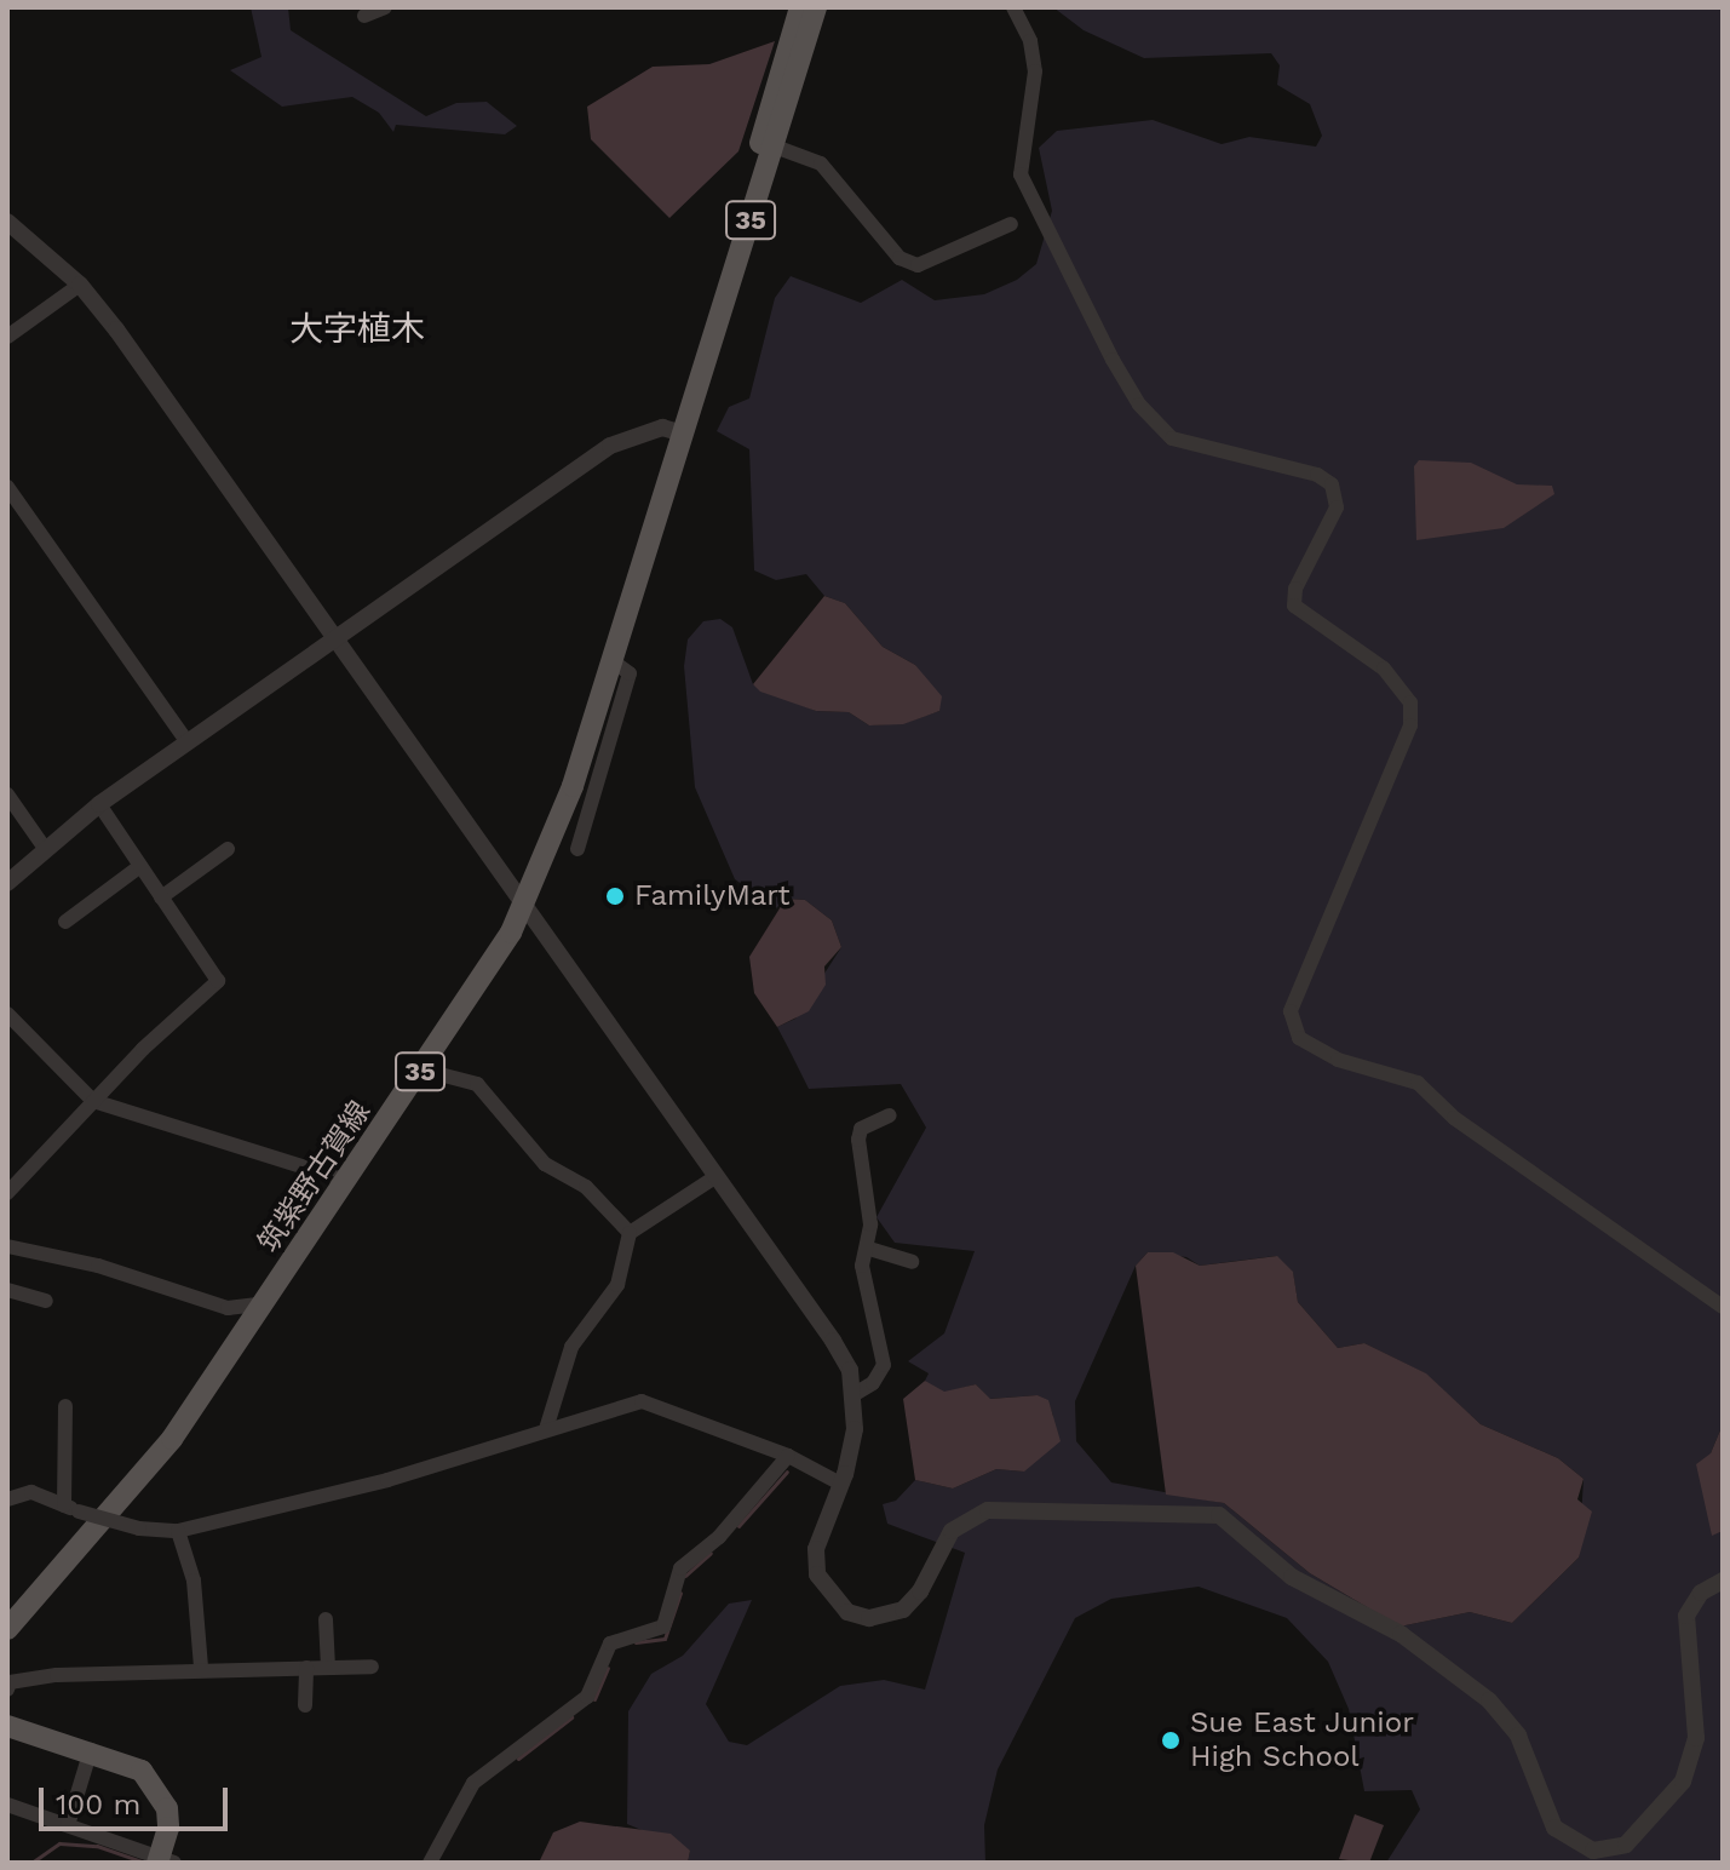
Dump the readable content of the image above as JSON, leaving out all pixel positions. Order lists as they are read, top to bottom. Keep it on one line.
{"streets":{"main road":["35","筑紫野古賀線"]},"districts":["大字植木"],"places":["FamilyMart","Sue East Junior High School"],"scale_bar":"100 m"}
